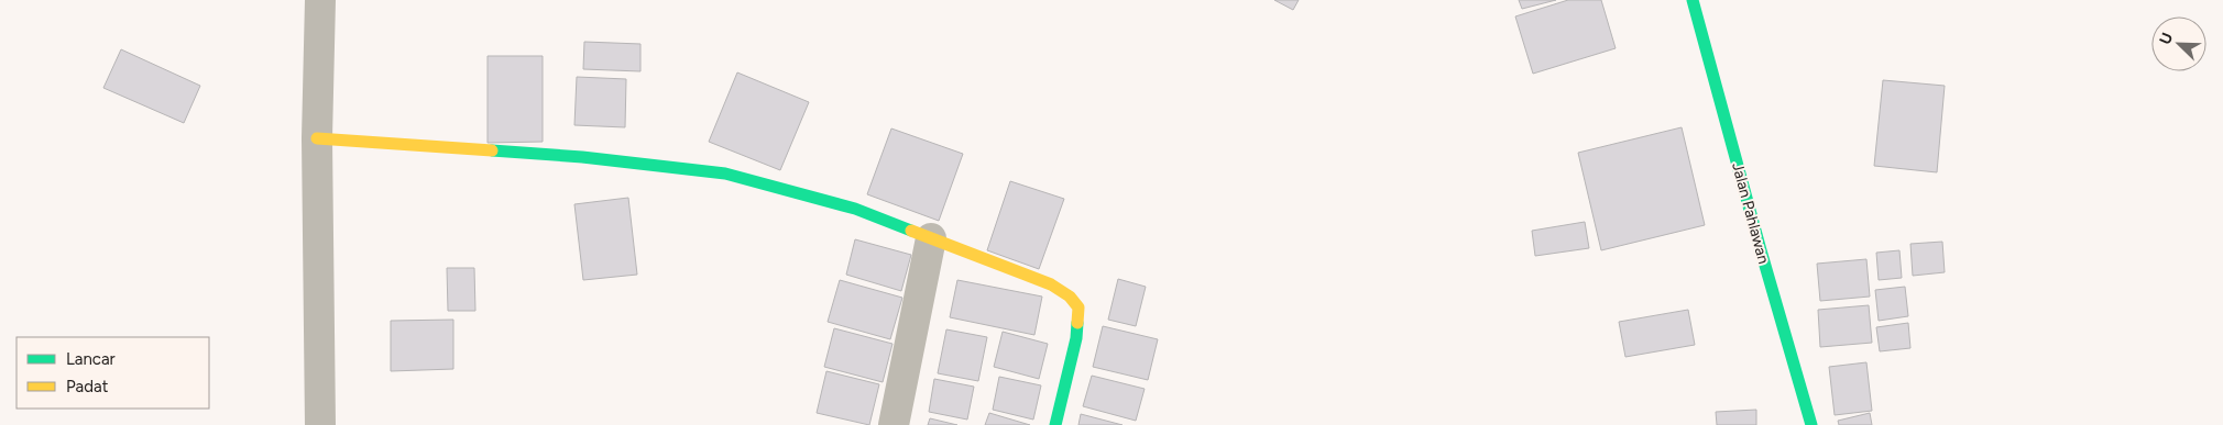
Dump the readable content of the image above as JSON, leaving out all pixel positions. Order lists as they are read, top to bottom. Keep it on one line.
{"streets":{"street":["Jalan Pahlawan"]},"legend":["Lancar","Padat"],"north":"top left"}
